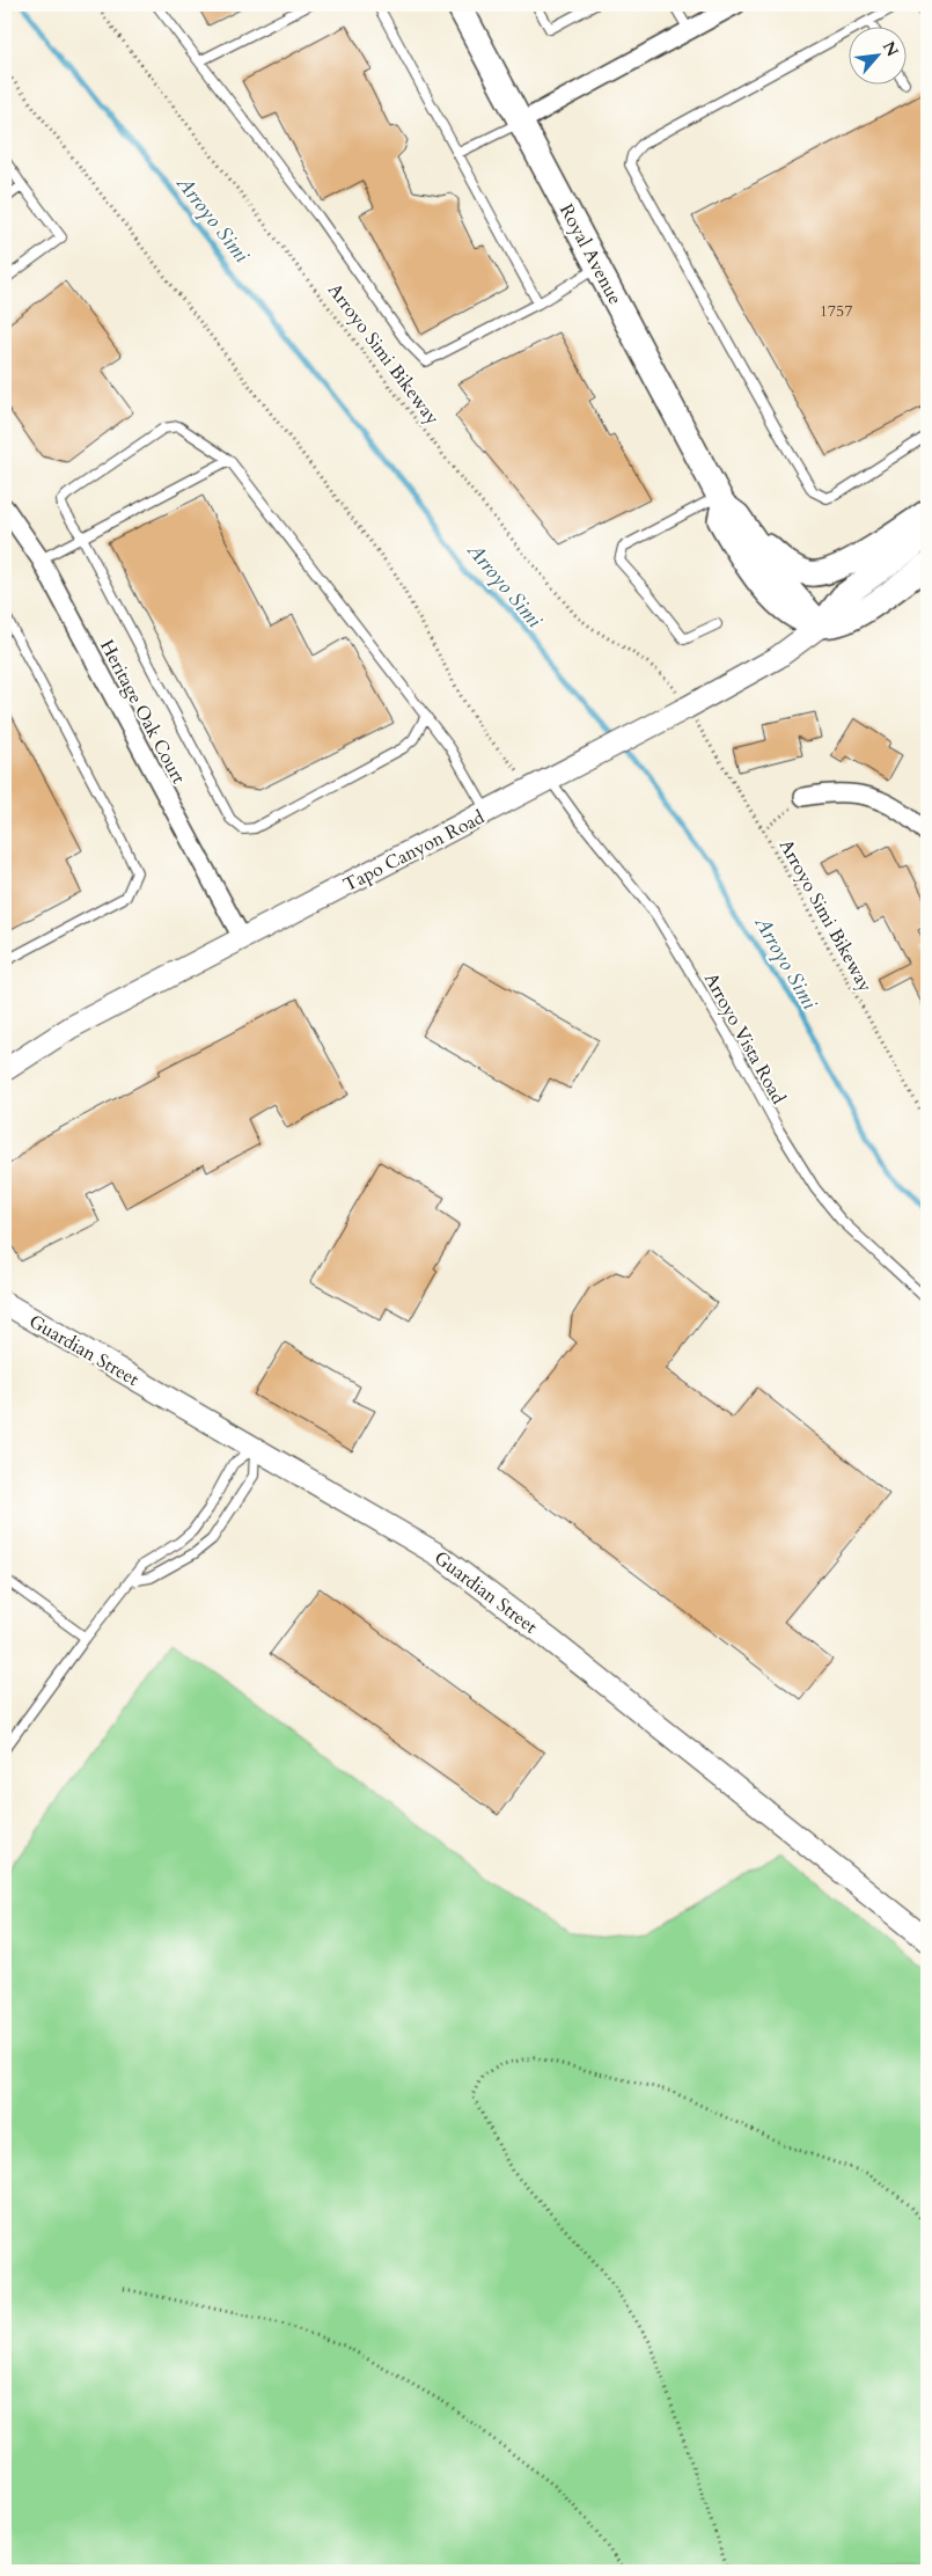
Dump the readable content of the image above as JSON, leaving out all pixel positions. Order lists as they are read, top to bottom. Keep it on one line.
{"streets":{"main road":["Royal Avenue","Tapo Canyon Road"],"street":["Heritage Oak Court","Guardian Street"],"lane":["Arroyo Vista Road"],"path":["Arroyo Simi Bikeway"]},"crossings":[["Royal Avenue","Tapo Canyon Road"],["Heritage Oak Court","Tapo Canyon Road"],["Tapo Canyon Road","Arroyo Vista Road"]],"water":["Arroyo Simi"],"house_numbers":["1757"],"north":"top right"}
